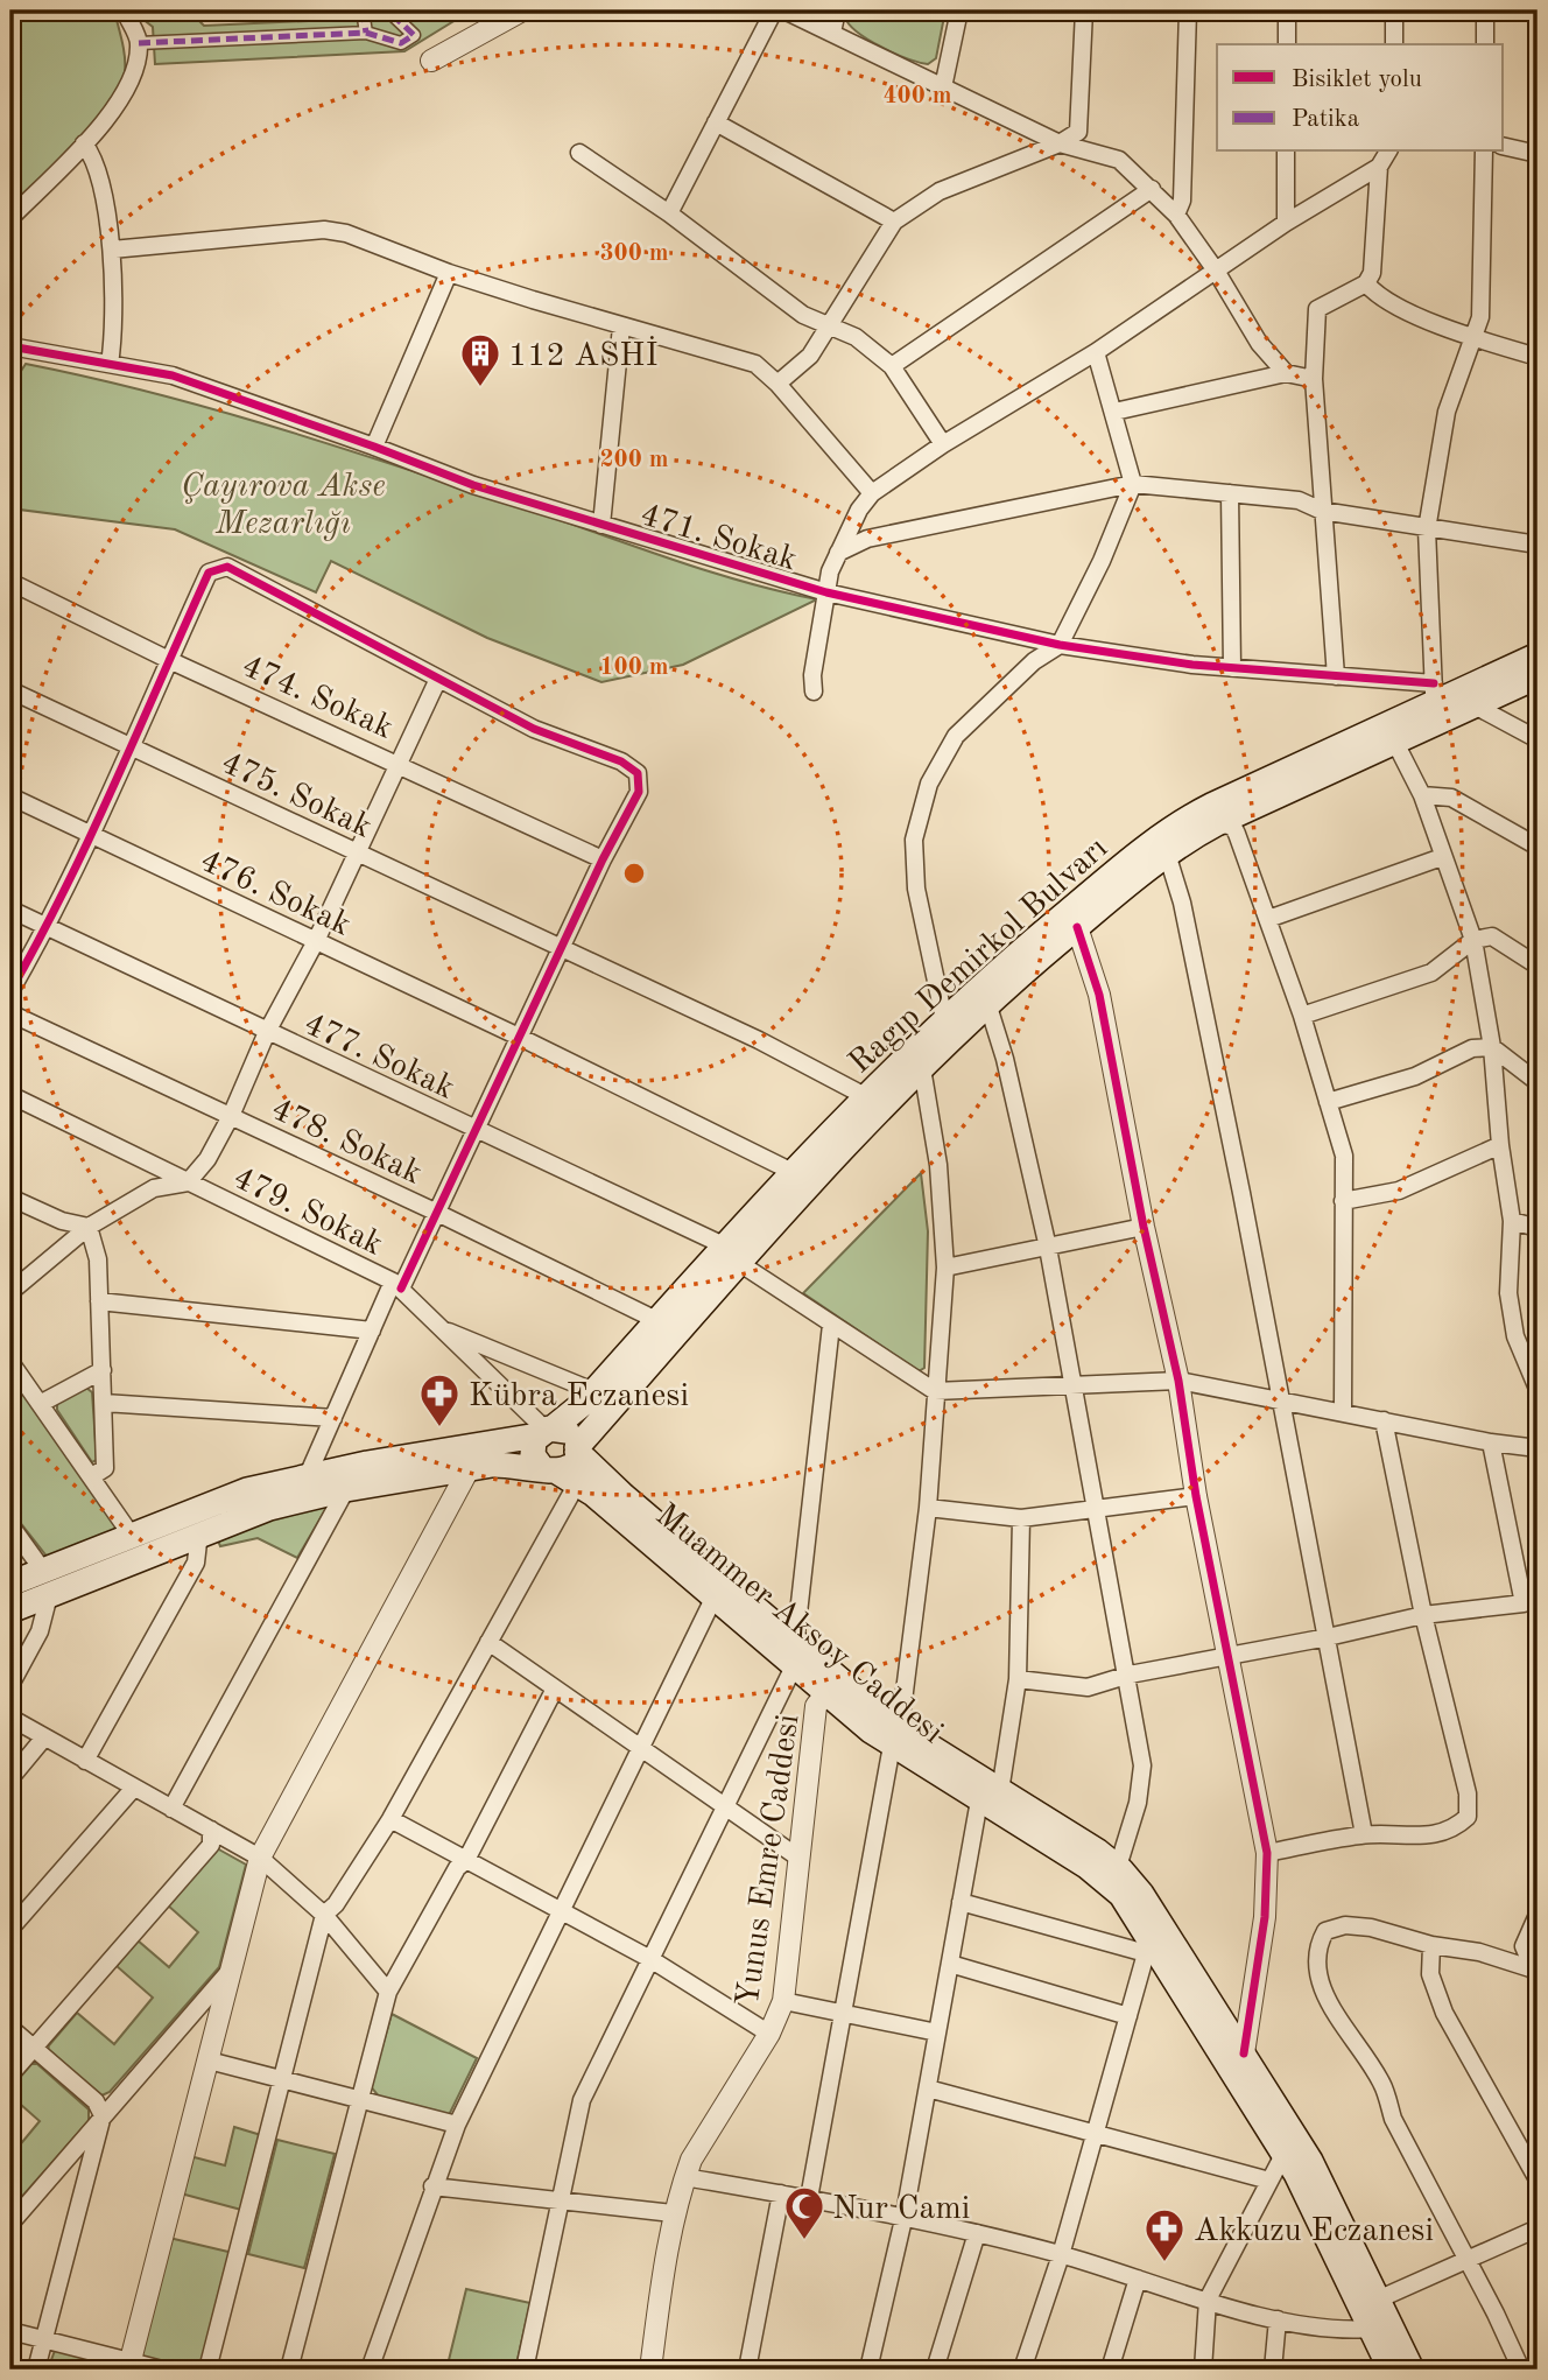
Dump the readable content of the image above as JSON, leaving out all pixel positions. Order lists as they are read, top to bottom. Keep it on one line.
{"streets":{"main road":["Ragıp Demirkol Bulvarı","Muammer Aksoy Caddesi"],"street":["471. Sokak","474. Sokak","475. Sokak","476. Sokak","477. Sokak","478. Sokak","479. Sokak","Yunus Emre Caddesi"]},"crossings":[["471. Sokak","Ragıp Demirkol Bulvarı"],["475. Sokak","Ragıp Demirkol Bulvarı"],["476. Sokak","Ragıp Demirkol Bulvarı"],["Ragıp Demirkol Bulvarı","477. Sokak"],["Ragıp Demirkol Bulvarı","478. Sokak"],["Ragıp Demirkol Bulvarı","479. Sokak"],["Ragıp Demirkol Bulvarı","Muammer Aksoy Caddesi"],["479. Sokak","Muammer Aksoy Caddesi"]],"parks":["Çayırova Akse Mezarlığı"],"places":{"building":["112 ASHİ"],"pharmacy":["Kübra Eczanesi","Akkuzu Eczanesi"],"mosque":["Nur Cami"]},"legend":["Bisiklet yolu","Patika"],"rings":["400 m","300 m","200 m","100 m"]}
